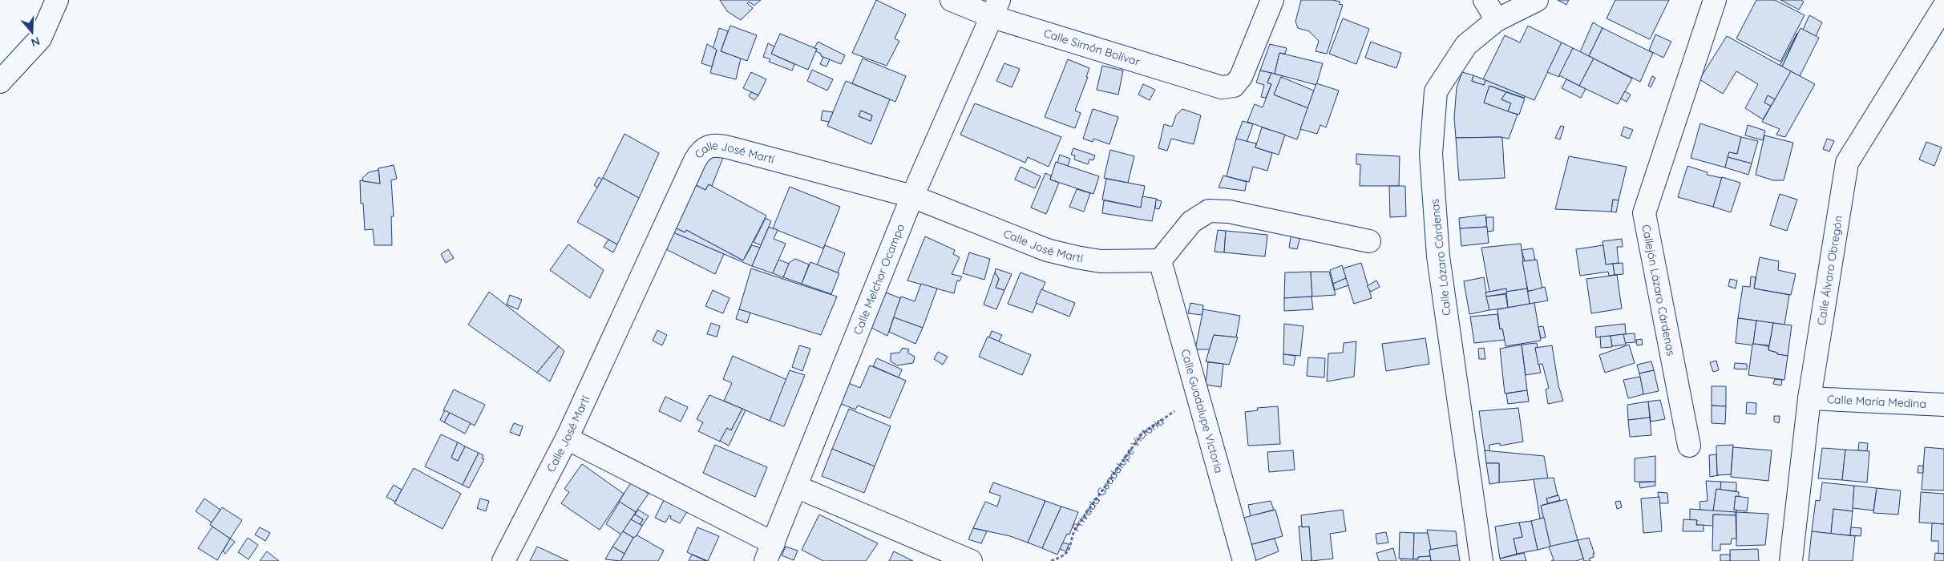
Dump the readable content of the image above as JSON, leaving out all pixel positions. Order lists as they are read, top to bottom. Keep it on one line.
{"streets":{"street":["Calle Simón Bolívar","Calle José Martí","Calle Lázaro Cárdenas","Calle Álvaro Obregón","Calle Melchor Ocampo","Callejón Lázaro Cárdenas","Calle María Medina","Calle Guadalupe Victoria"],"path":["Privada Guadalupe Victoria"]},"crossings":[["Calle Simón Bolívar","Calle Melchor Ocampo"],["Calle José Martí","Calle Melchor Ocampo"],["Calle José Martí","Calle Guadalupe Victoria"],["Calle Álvaro Obregón","Calle María Medina"],["Calle Guadalupe Victoria","Privada Guadalupe Victoria"]],"north":"bottom"}
